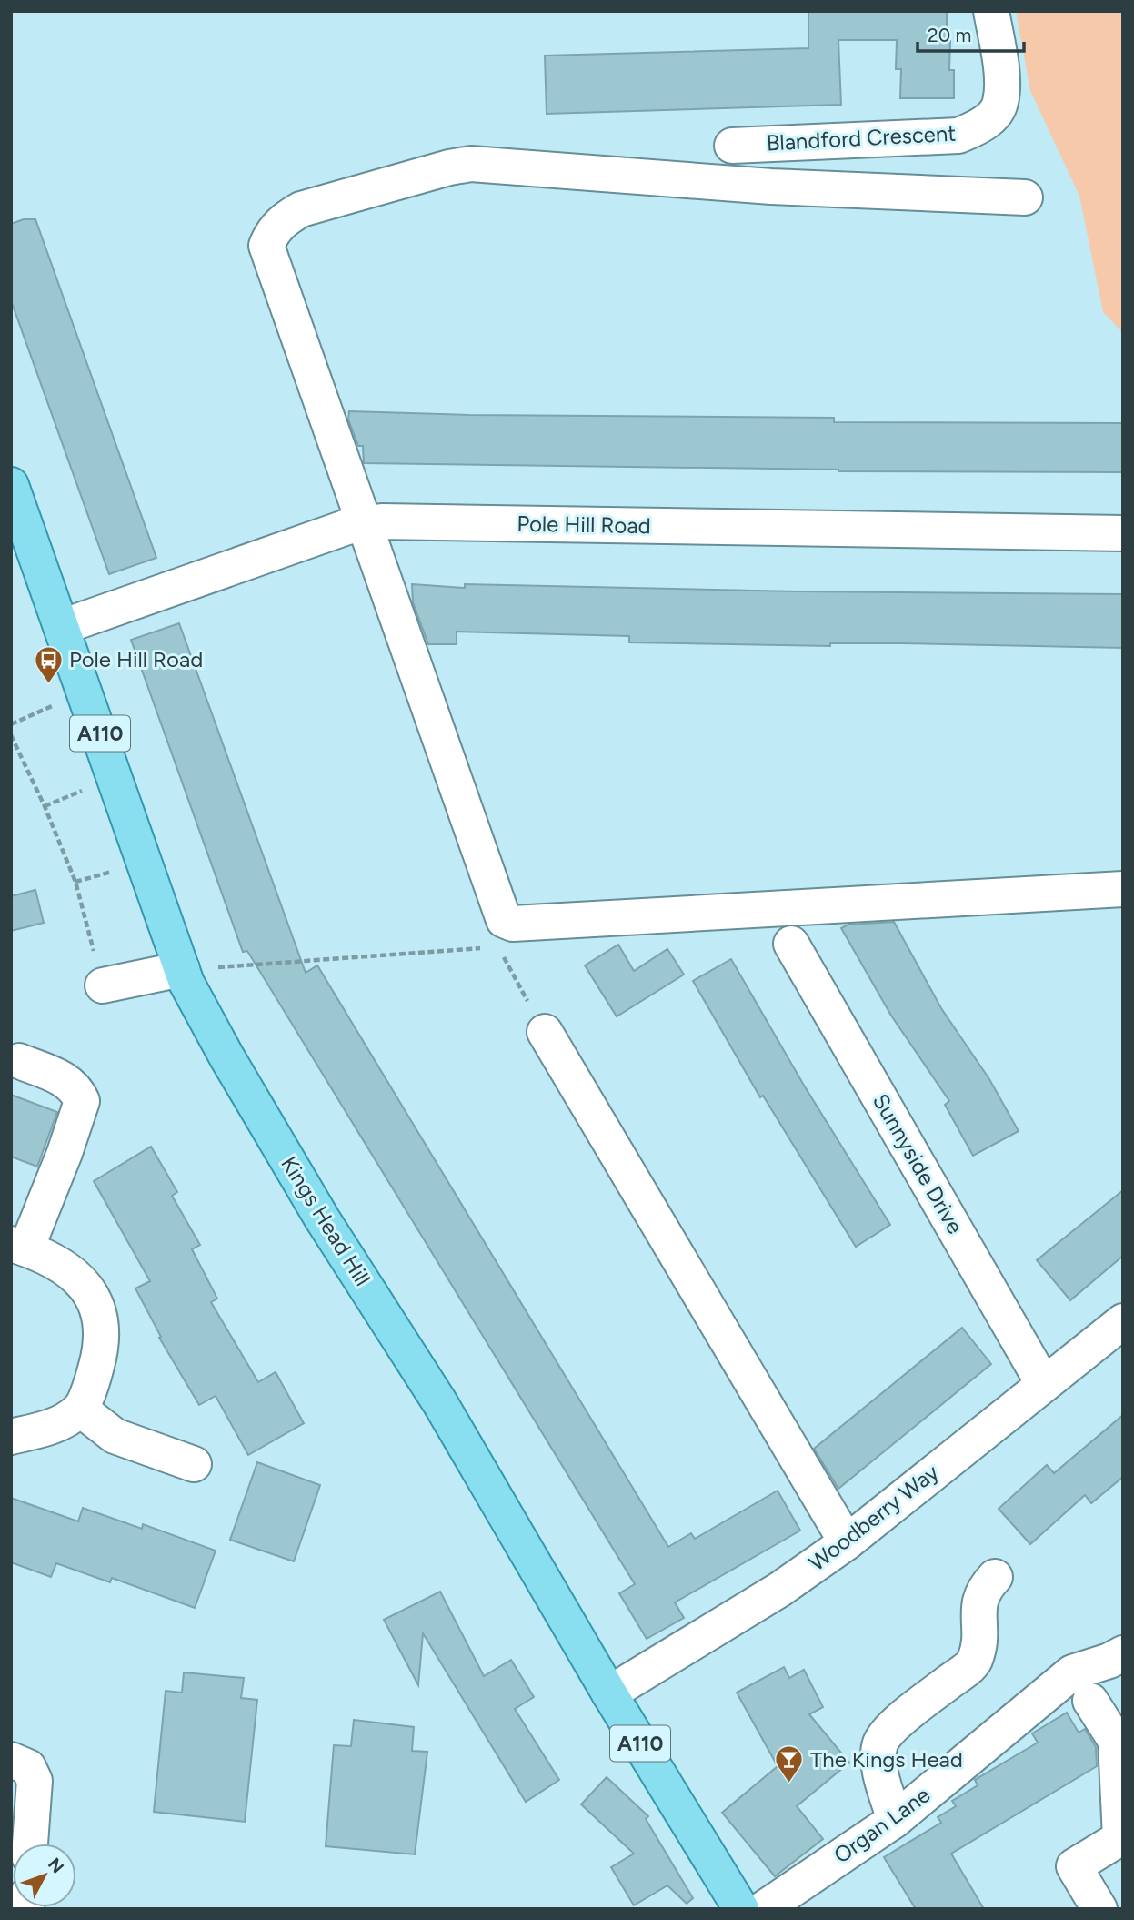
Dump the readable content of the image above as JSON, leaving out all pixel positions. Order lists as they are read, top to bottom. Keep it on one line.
{"streets":{"main road":["A110","Kings Head Hill"],"street":["Blandford Crescent","Pole Hill Road","Sunnyside Drive","Woodberry Way","Organ Lane"]},"crossings":[["Pole Hill Road","Kings Head Hill"],["Sunnyside Drive","Woodberry Way"],["Kings Head Hill","Woodberry Way"]],"places":{"bus stop":["Pole Hill Road"],"bar":["The Kings Head"]},"scale_bar":"20 m","north":"top right"}
